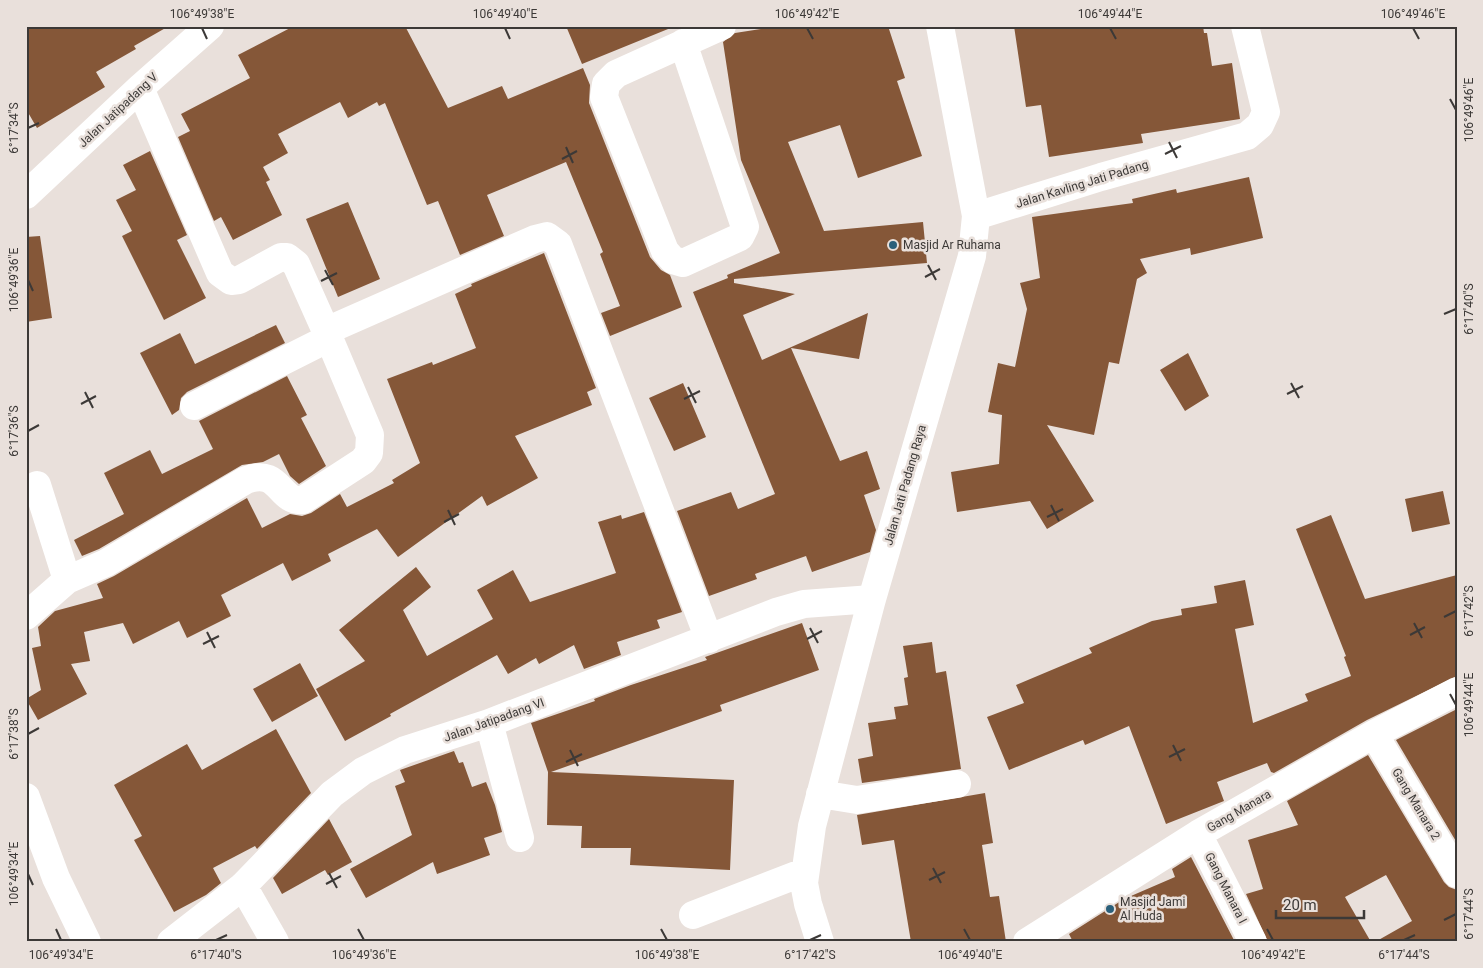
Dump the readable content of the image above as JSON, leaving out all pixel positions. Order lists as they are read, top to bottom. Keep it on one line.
{"streets":{"street":["Jalan Jatipadang V","Jalan Kavling Jati Padang","Jalan Jati Padang Raya","Jalan Jatipadang VI","Gang Manara 2","Gang Manara","Gang Manara I"]},"crossings":[["Jalan Kavling Jati Padang","Jalan Jati Padang Raya"],["Jalan Jati Padang Raya","Jalan Jatipadang VI"],["Gang Manara 2","Gang Manara"],["Gang Manara","Gang Manara I"]],"places":["Masjid Ar Ruhama","Masjid Jami Al Huda"],"scale_bar":"20 m","coordinates":["106°49'38\"E","106°49'40\"E","106°49'42\"E","106°49'44\"E","106°49'46\"E","6°17'34\"S","106°49'36\"E","6°17'40\"S","6°17'36\"S","6°17'42\"S","6°17'38\"S","106°49'34\"E","6°17'44\"S"]}
